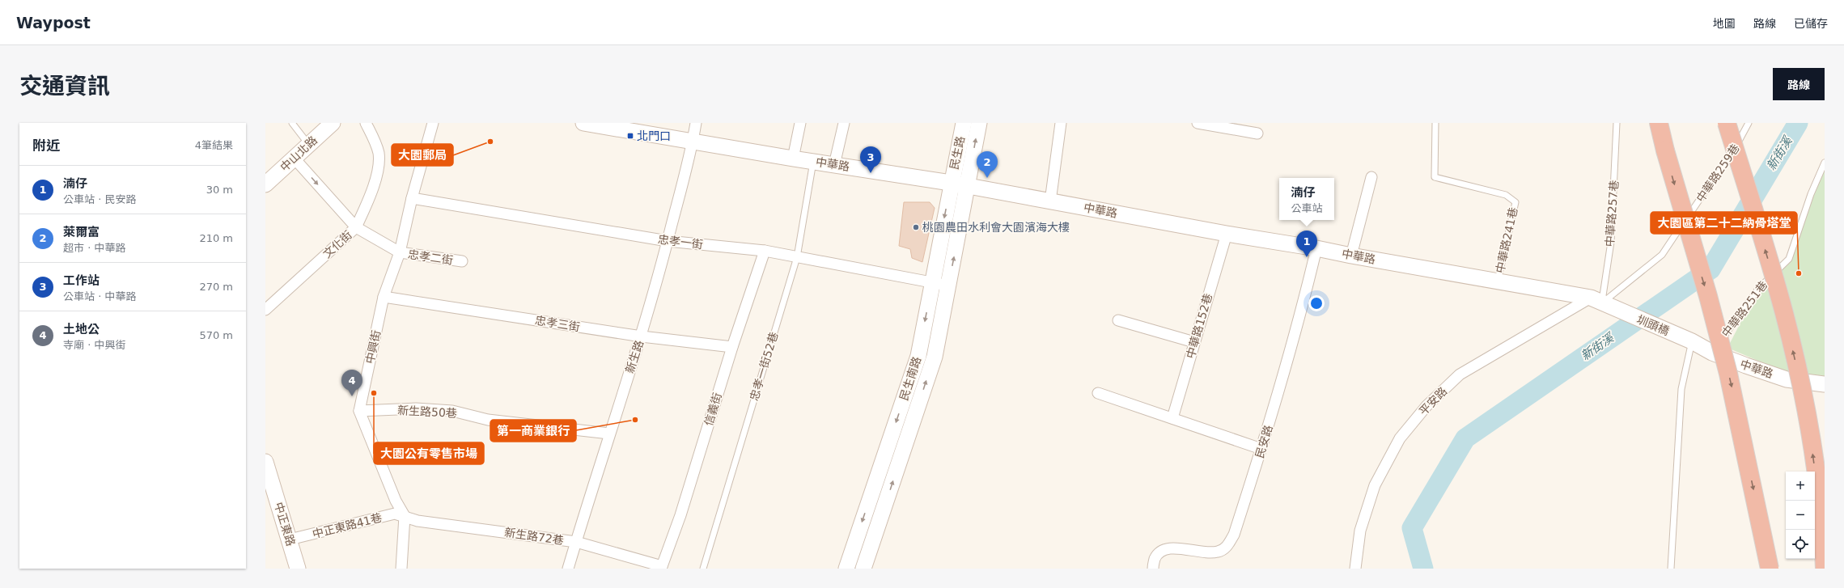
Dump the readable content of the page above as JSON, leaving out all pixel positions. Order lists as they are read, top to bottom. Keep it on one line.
{"streets":{"main road":["民生路","中山北路","中華路","圳頭橋","民生南路","中正東路"],"street":["忠孝一街","文化街","忠孝二街","忠孝三街","中華路152巷","中興街","新生路","平安路","信義街","新生路50巷","民安路","中正東路41巷","新生路72巷"],"lane":["中華路259巷","中華路257巷","中華路241巷","中華路251巷","忠孝一街52巷"]},"crossings":[["民生路","中華路"],["民生路","民生南路"],["中華路","中華路259巷"],["中華路","中華路257巷"],["中華路","中華路241巷"],["中華路","中華路251巷"],["中華路","圳頭橋"],["中華路","中華路152巷"],["中華路","新生路"],["中華路","忠孝一街52巷"],["中華路","民生南路"],["中華路","平安路"],["中華路","民安路"],["中華路259巷","中華路257巷"],["中華路259巷","圳頭橋"],["中華路259巷","平安路"],["中華路257巷","圳頭橋"],["中華路257巷","平安路"],["忠孝一街","中興街"],["忠孝一街","新生路"],["忠孝一街","忠孝一街52巷"],["忠孝一街","民生南路"],["忠孝一街","信義街"],["忠孝二街","中興街"],["忠孝三街","中興街"],["忠孝三街","新生路"],["忠孝三街","信義街"],["圳頭橋","平安路"],["中興街","新生路50巷"],["新生路","新生路50巷"],["新生路","新生路72巷"],["信義街","新生路72巷"],["中正東路","中正東路41巷"],["中正東路41巷","新生路72巷"]],"water":["新街溪"],"places":{"transit":["北門口"],"other":["大園郵局","桃園農田水利會大園濱海大樓","大園區第二十二納骨塔堂","大園公有零售市場","第一商業銀行"]},"page":{"header":"Waypost","nav":["地圖","路線","已儲存"],"title":"交通資訊","buttons":"路線","heading":["附近","4筆結果"],"pins":["3","2","1","4"],"list":[{"mark":"1","name":"湳仔","note":"公車站 · 民安路","value":"30 m"},{"mark":"2","name":"萊爾富","note":"超市 · 中華路","value":"210 m"},{"mark":"3","name":"工作站","note":"公車站 · 中華路","value":"270 m"},{"mark":"4","name":"土地公","note":"寺廟 · 中興街","value":"570 m"}],"popup":["湳仔","公車站"],"map_buttons":["+","−"]}}
